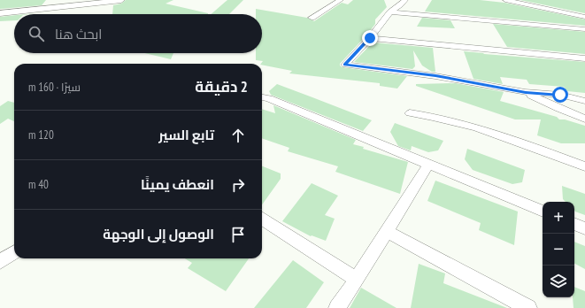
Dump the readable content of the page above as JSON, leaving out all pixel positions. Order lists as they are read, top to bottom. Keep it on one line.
{"page":{"search":"ابحث هنا","heading":["2 دقيقة","سيرًا · 160 m"],"list":[["تابع السير","120 m"],["انعطف يمينًا","40 m"],"الوصول إلى الوجهة"],"map_buttons":["+","−"]}}
